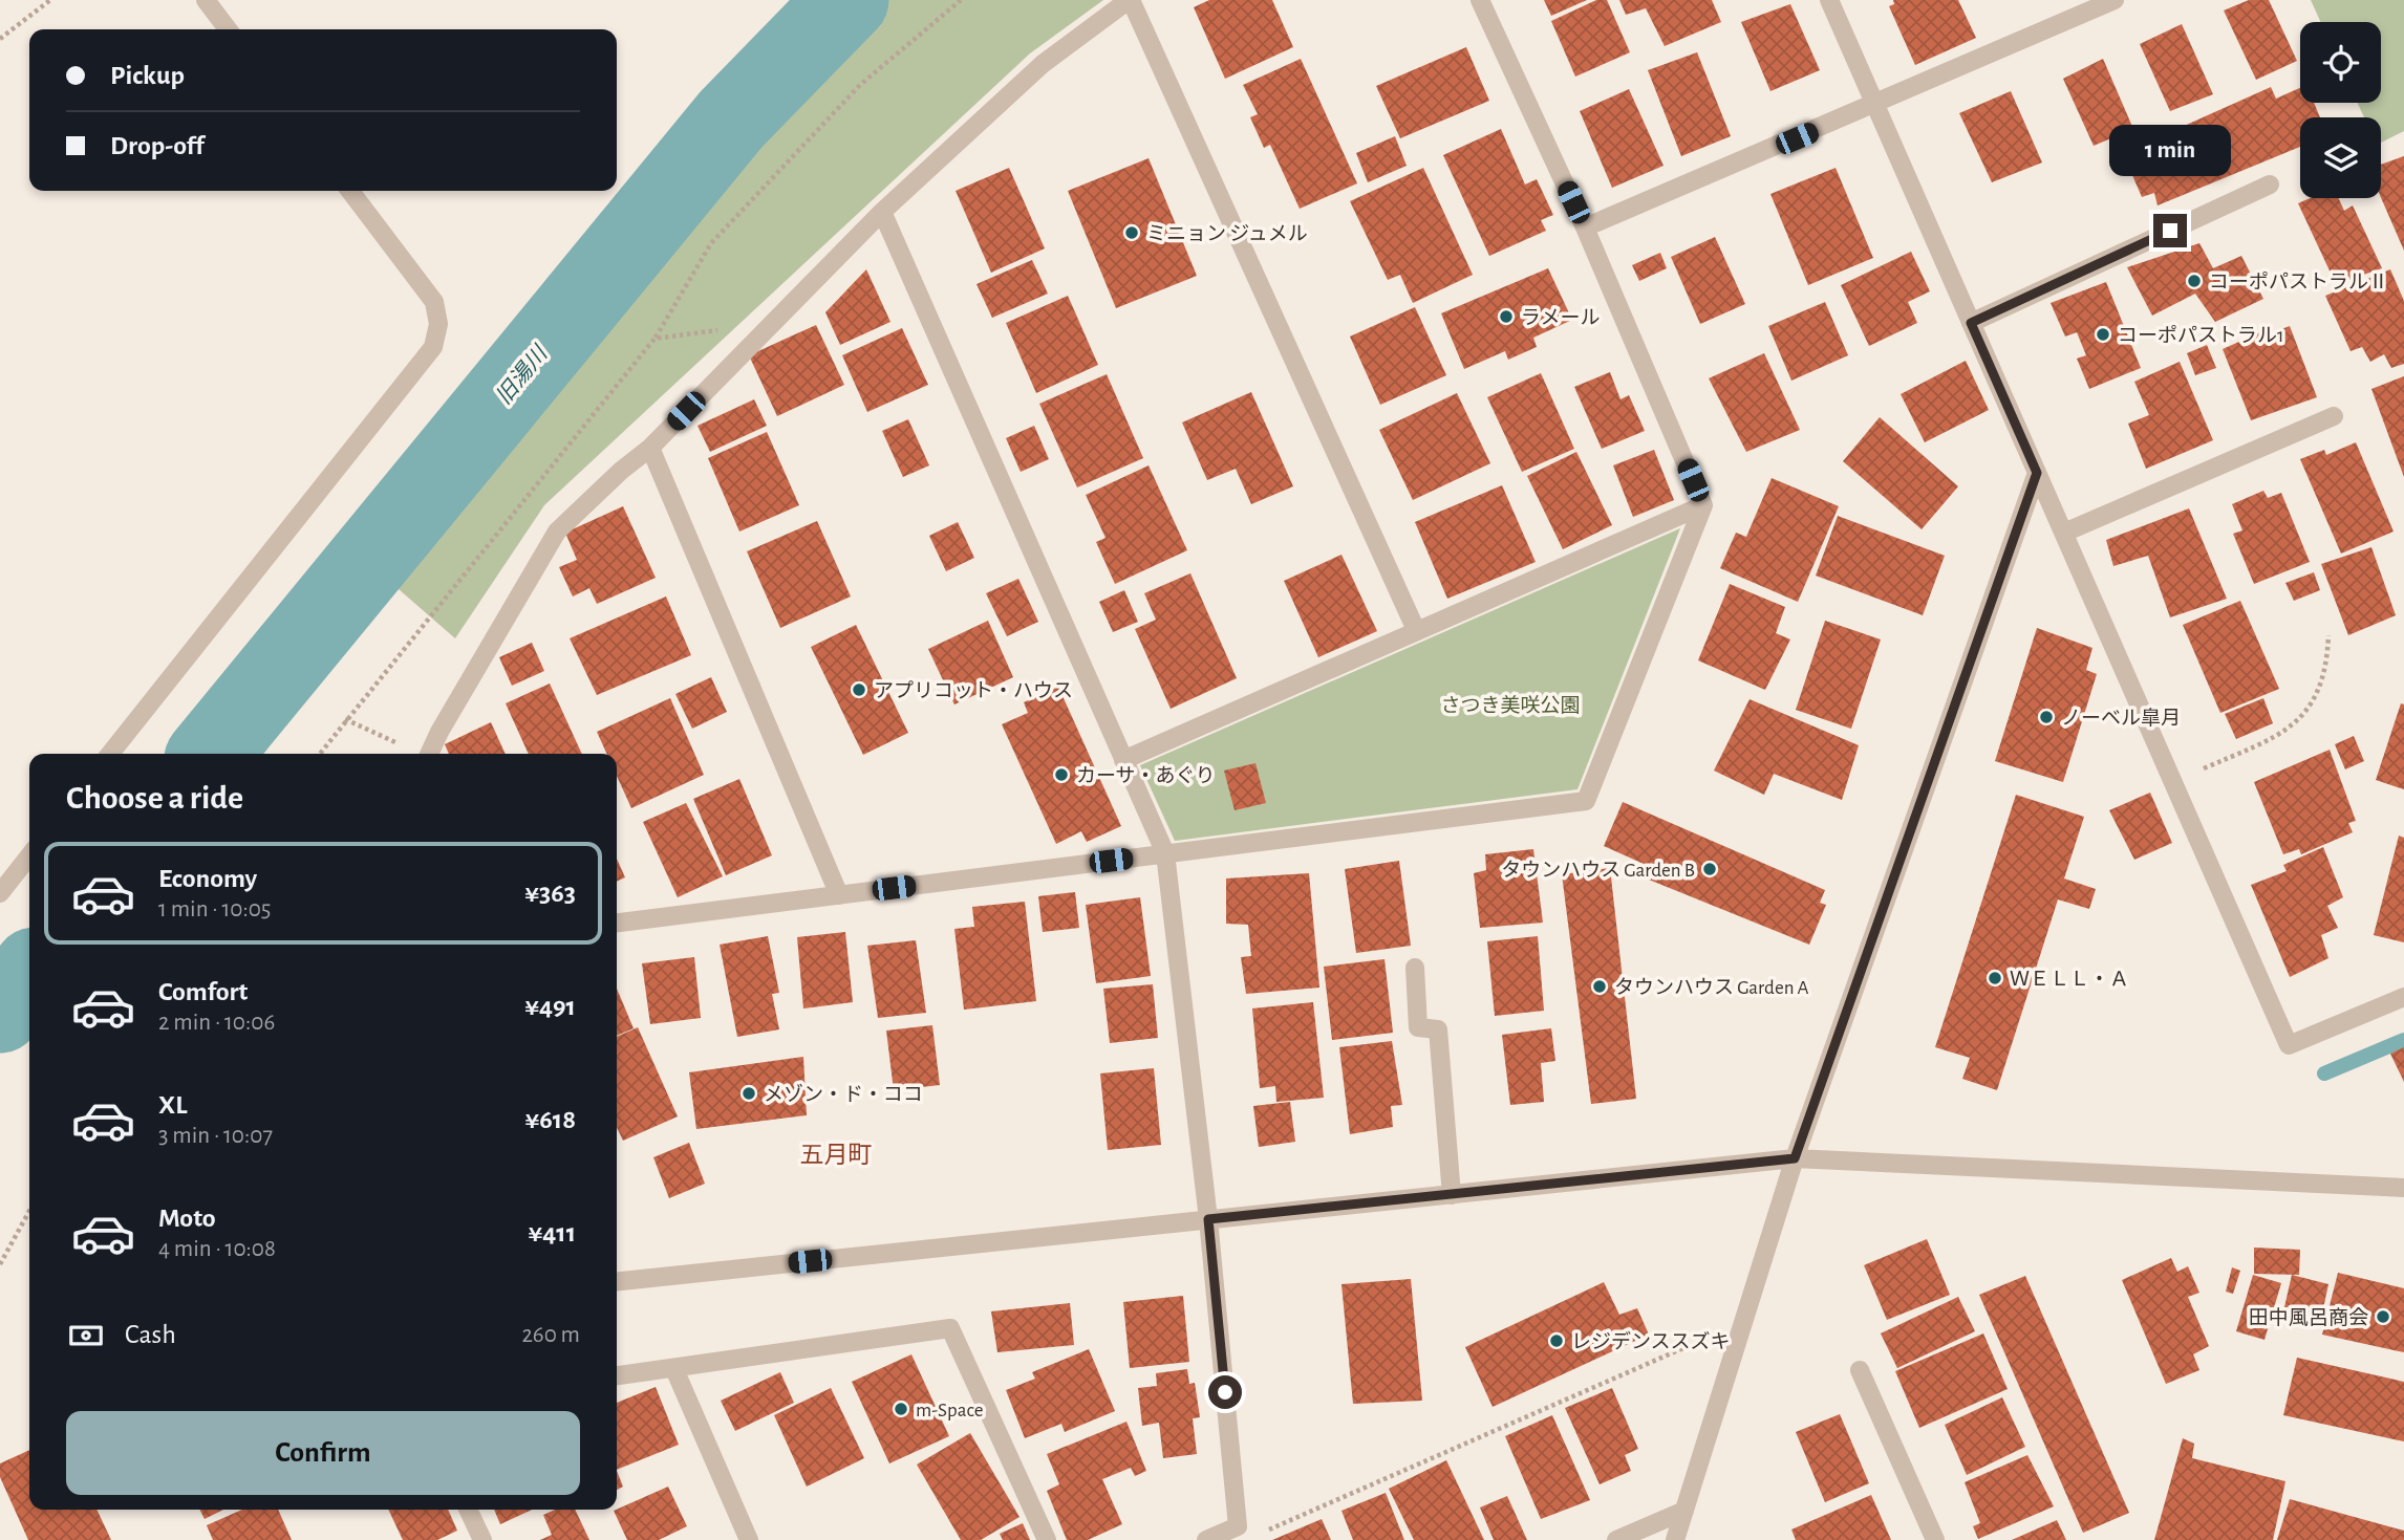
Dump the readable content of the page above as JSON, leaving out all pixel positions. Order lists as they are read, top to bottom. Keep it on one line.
{"districts":["五月町"],"water":["旧湯川"],"parks":["さつき美咲公園"],"places":["ミニョン ジュメル","コーポパストラルⅡ","ラメール","コーポパストラル1","アプリコット・ハウス","ノーベル皐月","カーサ・あぐり","タウンハウス Garden B","ＷＥＬＬ・Ａ","タウンハウス Garden A","メゾン・ド・ココ","田中風呂商会","レジデンススズキ","m-Space"],"page":{"banner":["Pickup","Drop-off"],"bubble":"1 min","heading":"Choose a ride","list":[{"name":"Economy","note":"1 min · 10:05","value":"¥363"},{"name":"Comfort","note":"2 min · 10:06","value":"¥491"},{"name":"XL","note":"3 min · 10:07","value":"¥618"},{"name":"Moto","note":"4 min · 10:08","value":"¥411"}],"pay":["Cash","260 m"],"buttons":"Confirm"}}
